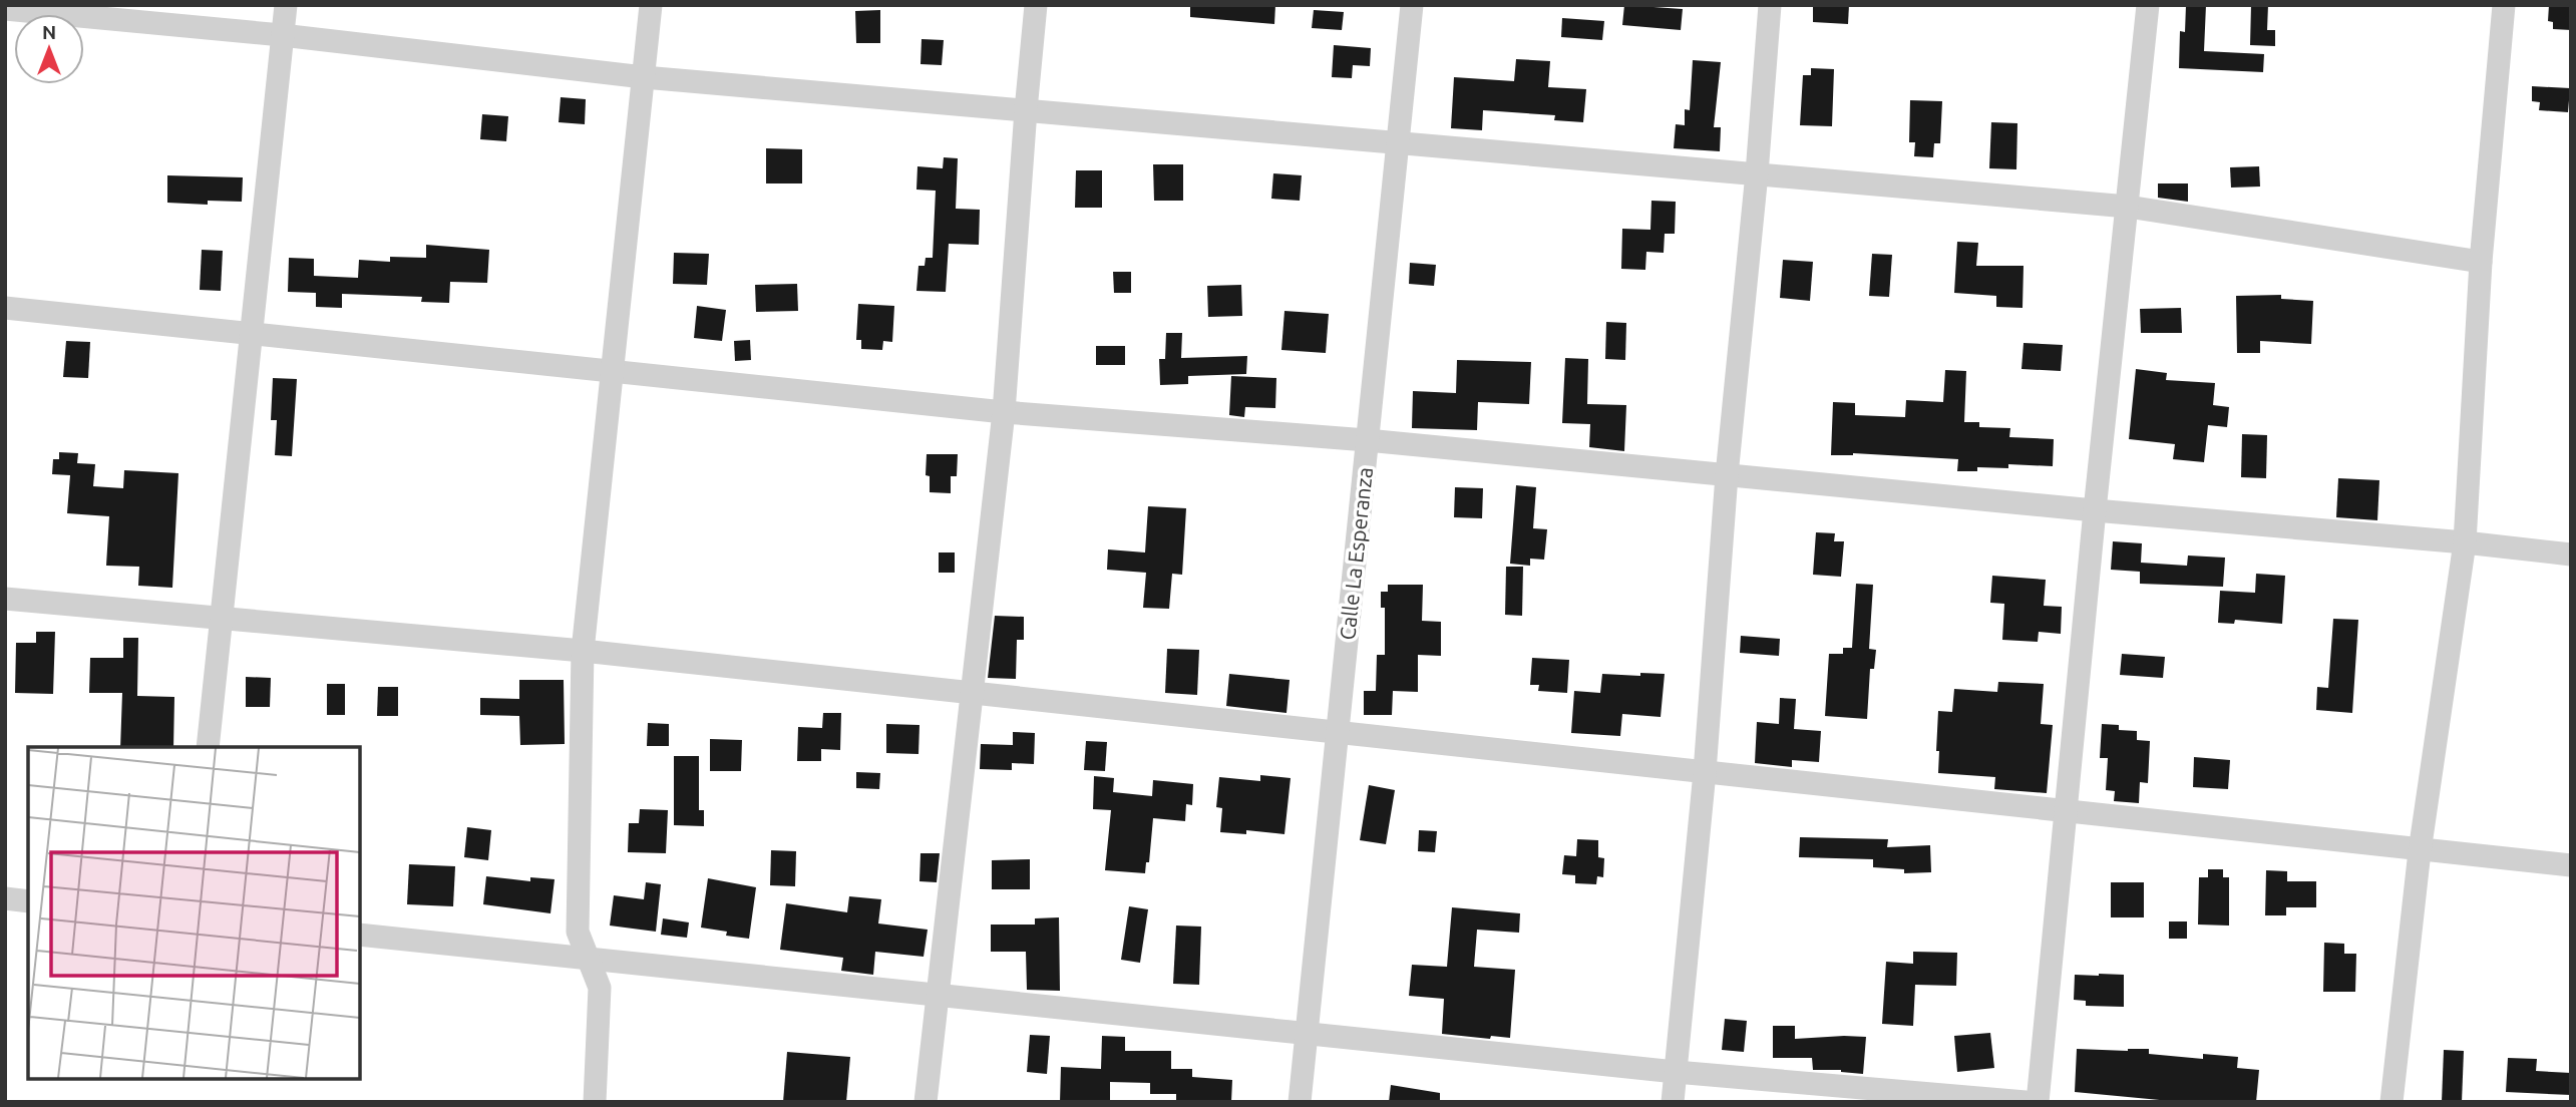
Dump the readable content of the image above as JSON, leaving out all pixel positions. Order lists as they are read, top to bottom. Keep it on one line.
{"streets":{"street":["Calle La Esperanza"]},"north":"top"}
